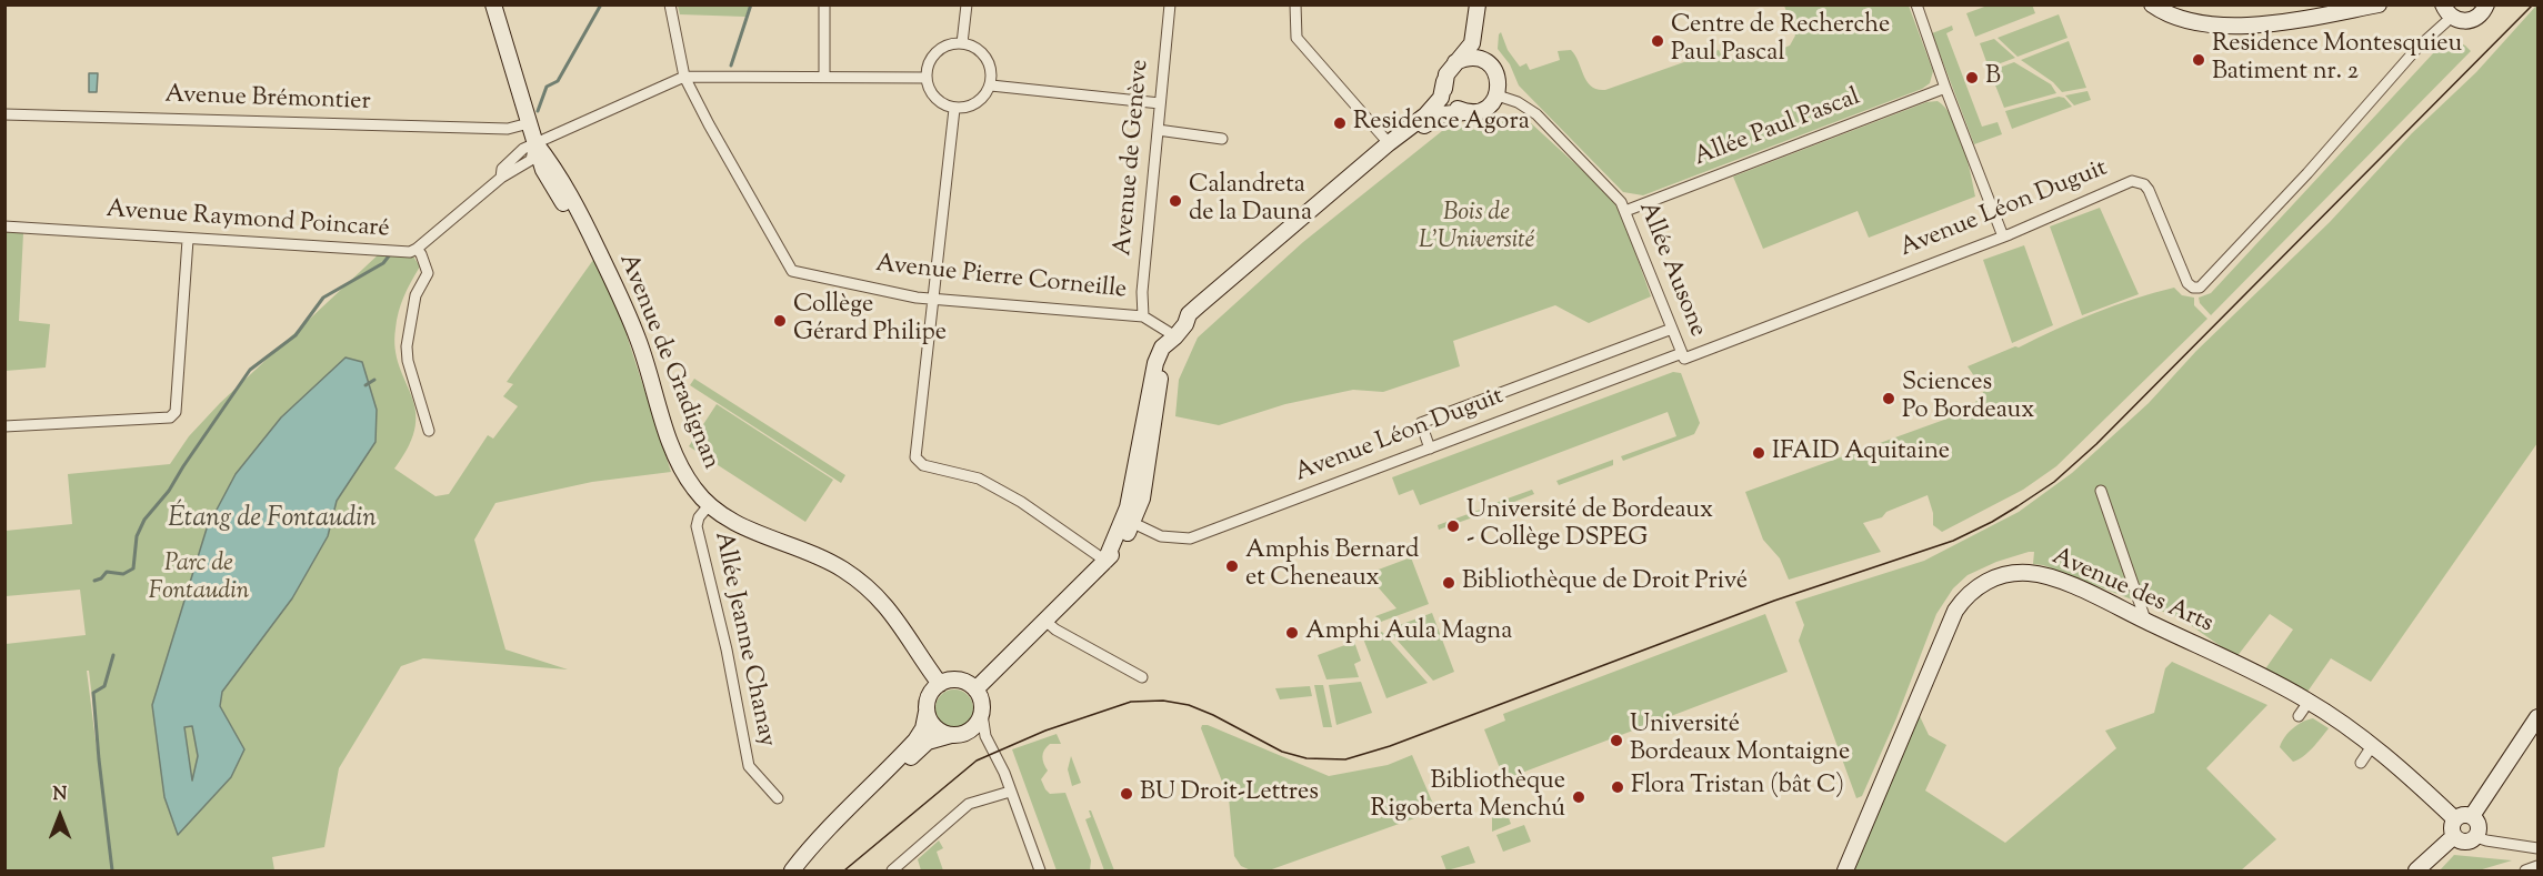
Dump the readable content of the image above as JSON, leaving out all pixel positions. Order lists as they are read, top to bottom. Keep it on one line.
{"streets":{"main road":["Avenue de Gradignan","Avenue des Arts"],"street":["Avenue Brémontier","Allée Paul Pascal","Avenue de Genève","Avenue Léon Duguit","Avenue Raymond Poincaré","Allée Ausone","Avenue Pierre Corneille","Allée Jeanne Chanay"]},"crossings":[["Avenue Brémontier","Avenue de Gradignan"],["Allée Paul Pascal","Allée Ausone"],["Avenue de Genève","Avenue Pierre Corneille"],["Avenue Léon Duguit","Allée Ausone"],["Avenue Raymond Poincaré","Avenue de Gradignan"],["Avenue de Gradignan","Allée Jeanne Chanay"]],"water":["Étang de Fontaudin"],"parks":["Bois de L'Université","Parc de Fontaudin"],"places":["Centre de Recherche Paul Pascal","Residence Montesquieu Batiment nr. 2","B","Residence Agora","Calandreta de la Dauna","Collège Gérard Philipe","Sciences Po Bordeaux","IFAID Aquitaine","Université de Bordeaux - Collège DSPEG","Amphis Bernard et Cheneaux","Bibliothèque de Droit Privé","Amphi Aula Magna","Université Bordeaux Montaigne","Flora Tristan (bât C)","BU Droit-Lettres","Bibliothèque Rigoberta Menchú"],"north":"top"}
